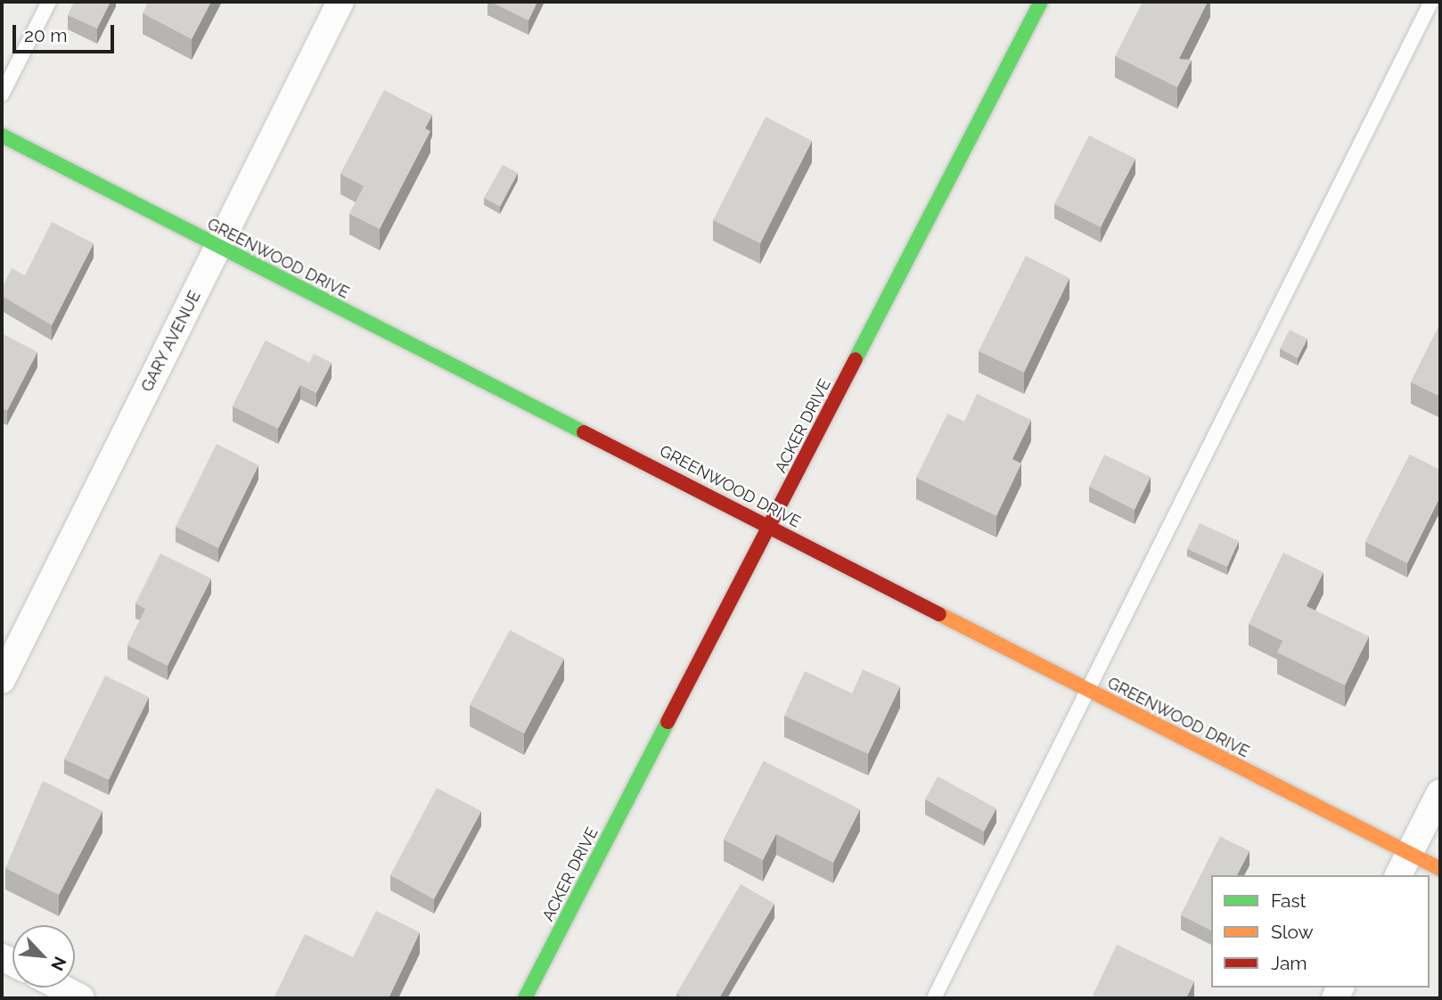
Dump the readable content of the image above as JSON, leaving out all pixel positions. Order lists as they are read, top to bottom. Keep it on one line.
{"streets":{"street":["GREENWOOD DRIVE","GARY AVENUE","ACKER DRIVE"]},"crossings":[["GREENWOOD DRIVE","GARY AVENUE"],["GREENWOOD DRIVE","ACKER DRIVE"]],"legend":["Fast","Slow","Jam"],"scale_bar":"20 m","north":"bottom right"}
